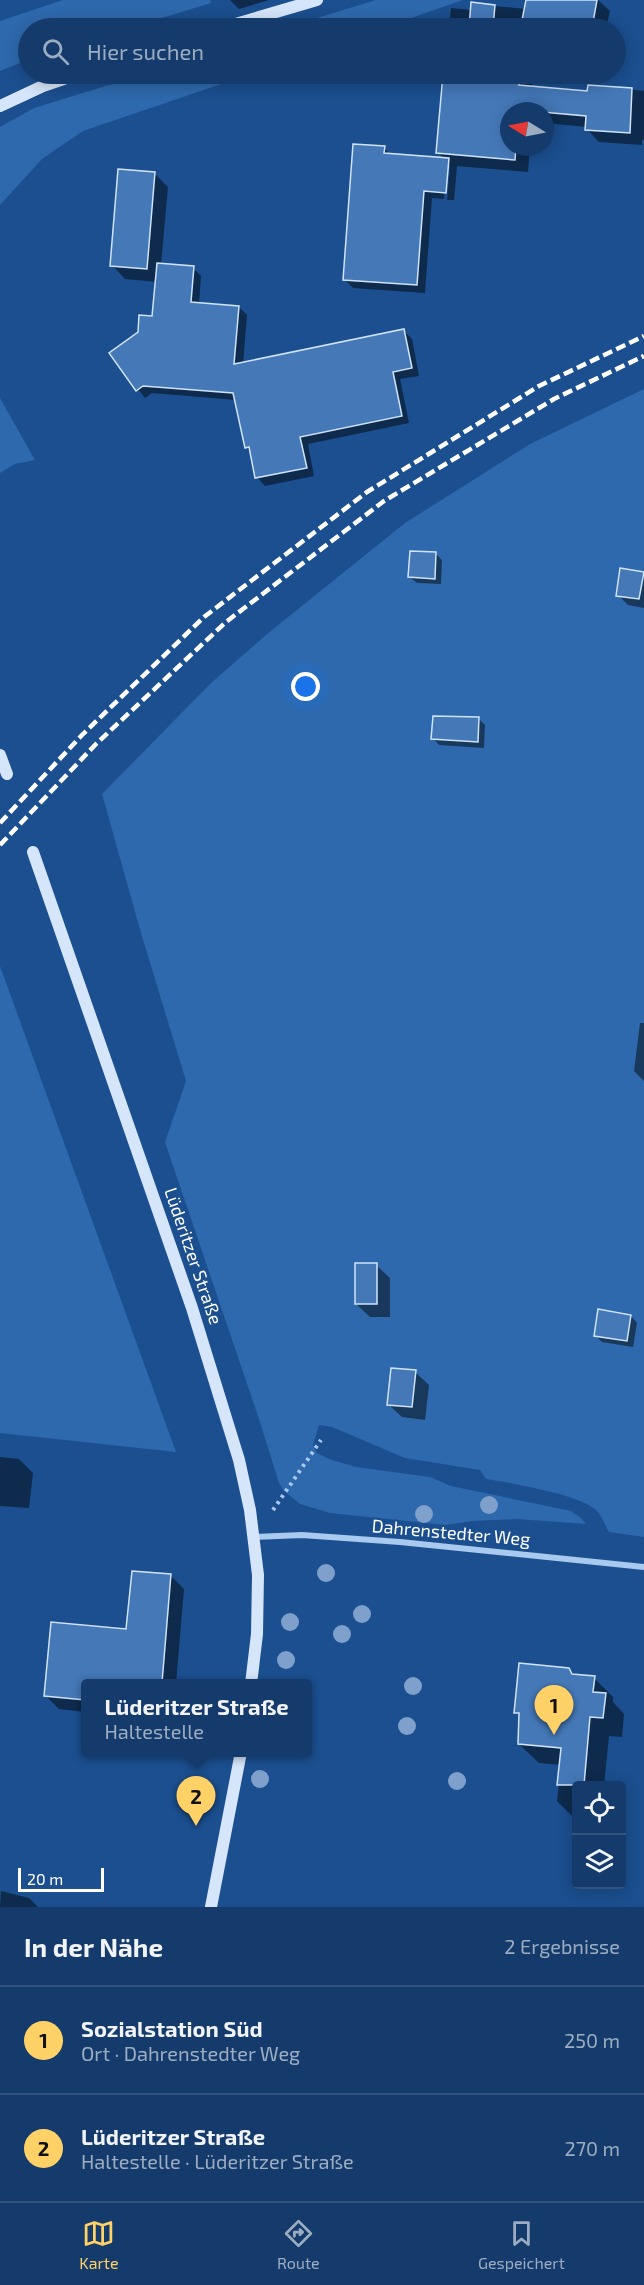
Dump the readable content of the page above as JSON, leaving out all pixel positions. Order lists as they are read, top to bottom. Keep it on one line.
{"streets":{"main road":["Lüderitzer Straße"],"street":["Dahrenstedter Weg"]},"crossings":[["Lüderitzer Straße","Dahrenstedter Weg"]],"scale_bar":"20 m","north":"left","page":{"search":"Hier suchen","popup":["Lüderitzer Straße","Haltestelle"],"pins":["1","2"],"scale":"20 m","heading":["In der Nähe","2 Ergebnisse"],"list":[{"mark":"1","name":"Sozialstation Süd","note":"Ort · Dahrenstedter Weg","value":"250 m"},{"mark":"2","name":"Lüderitzer Straße","note":"Haltestelle · Lüderitzer Straße","value":"270 m"}],"nav":["Karte","Route","Gespeichert"]}}
